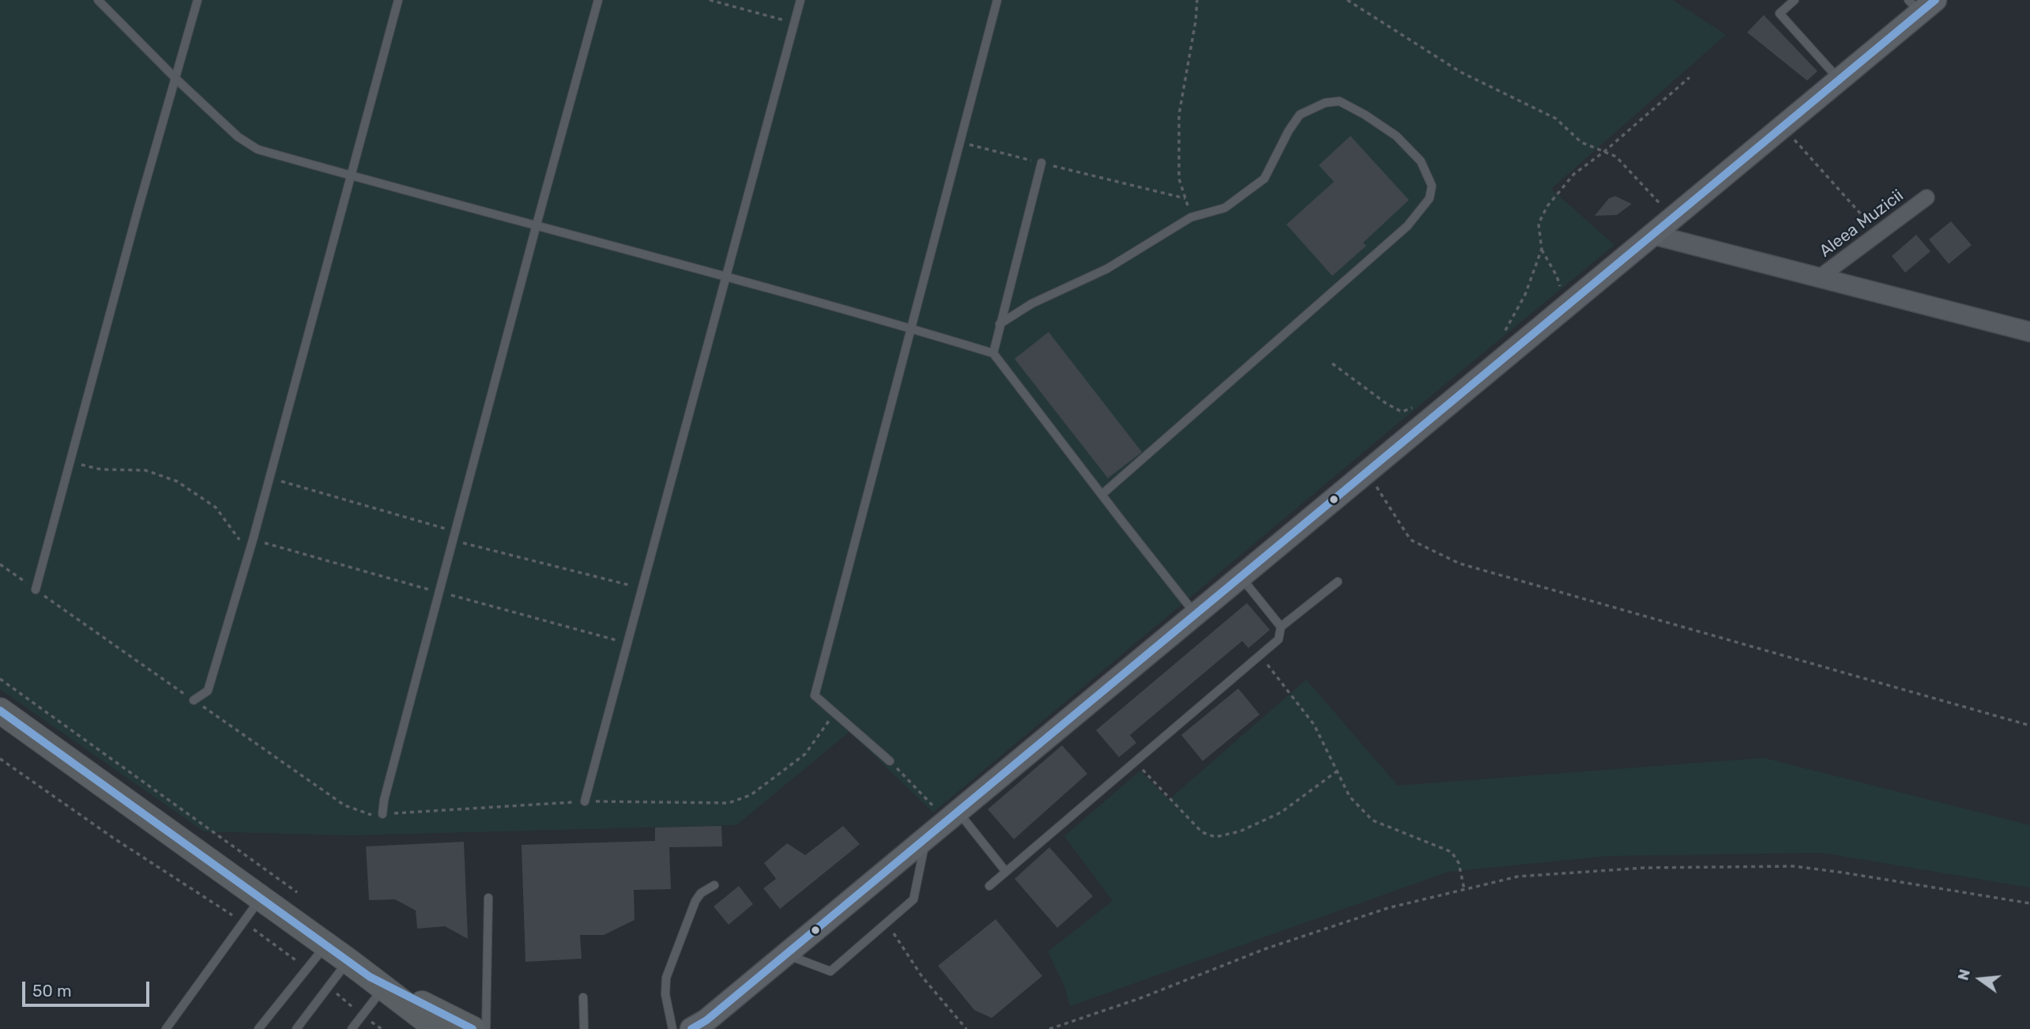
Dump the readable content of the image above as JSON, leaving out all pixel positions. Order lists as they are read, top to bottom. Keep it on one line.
{"streets":{"street":["Aleea Muzicii"]},"scale_bar":"50 m","north":"left"}
